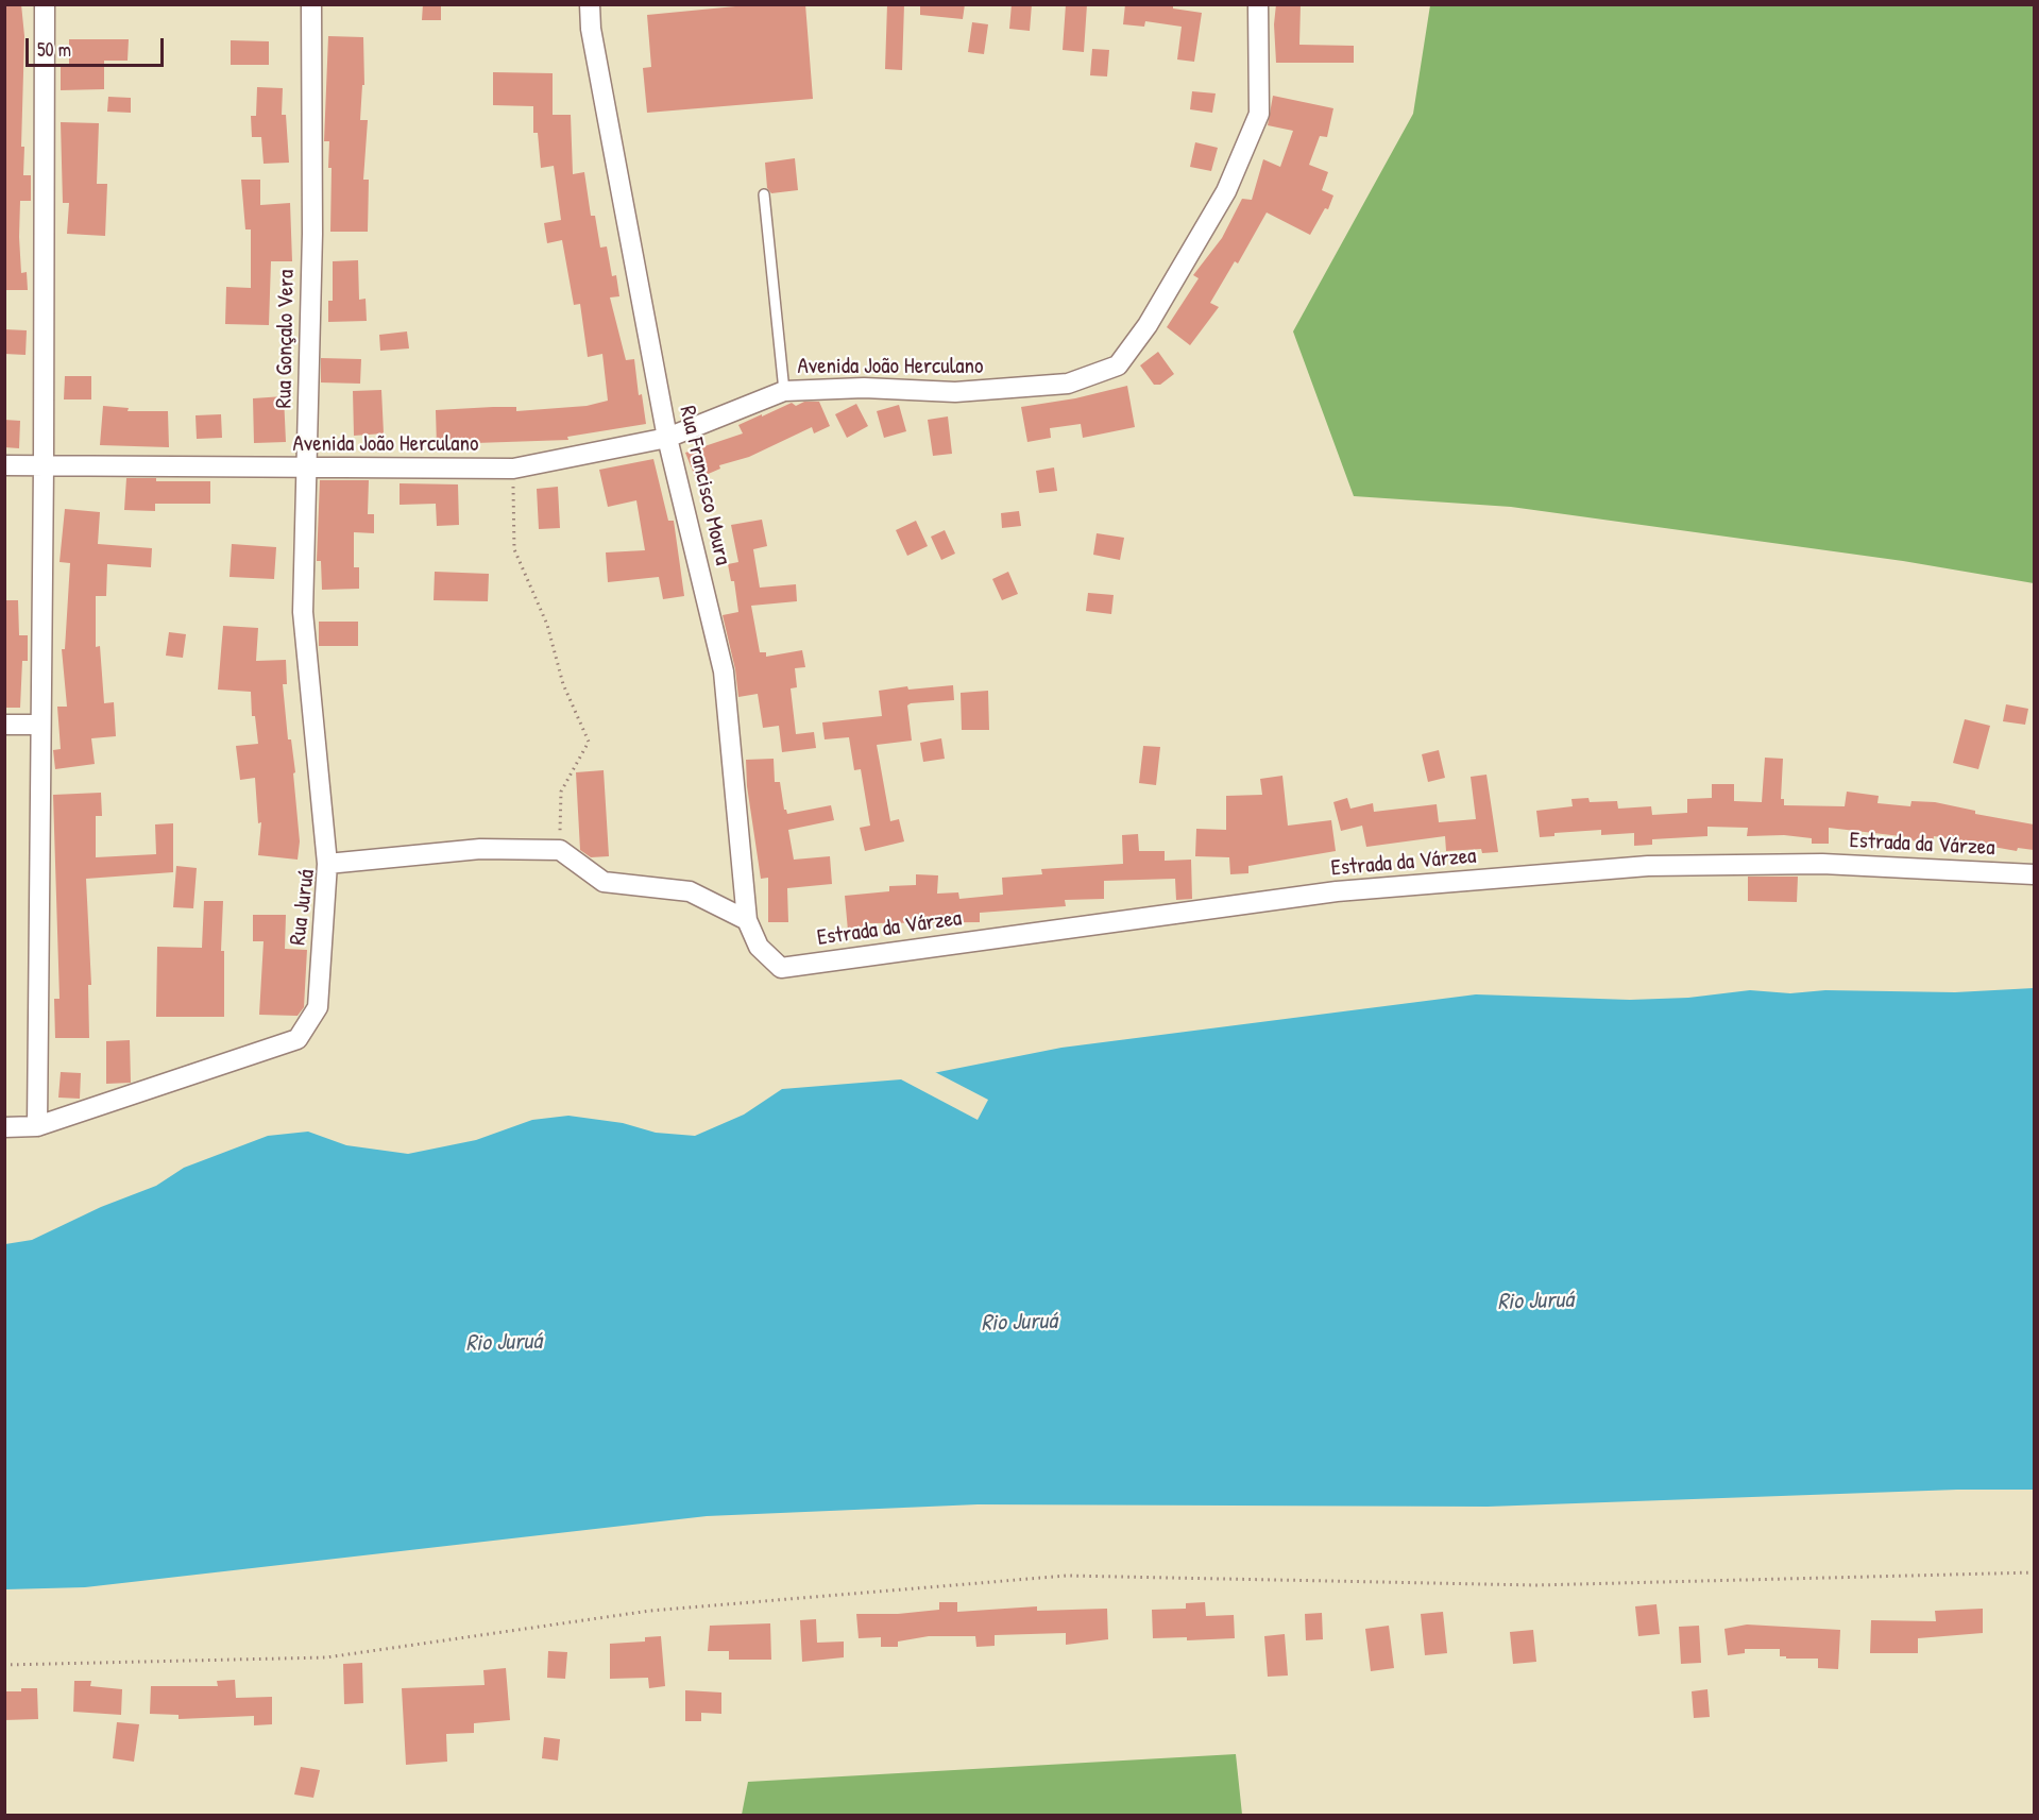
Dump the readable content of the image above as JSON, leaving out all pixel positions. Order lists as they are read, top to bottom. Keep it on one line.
{"streets":{"street":["Rua Gonçalo Vera","Avenida João Herculano","Rua Francisco Moura","Estrada da Várzea","Rua Juruá"]},"crossings":[["Rua Gonçalo Vera","Avenida João Herculano"],["Rua Gonçalo Vera","Rua Juruá"],["Avenida João Herculano","Rua Francisco Moura"],["Rua Francisco Moura","Estrada da Várzea"]],"water":["Rio Juruá"],"scale_bar":"50 m"}
